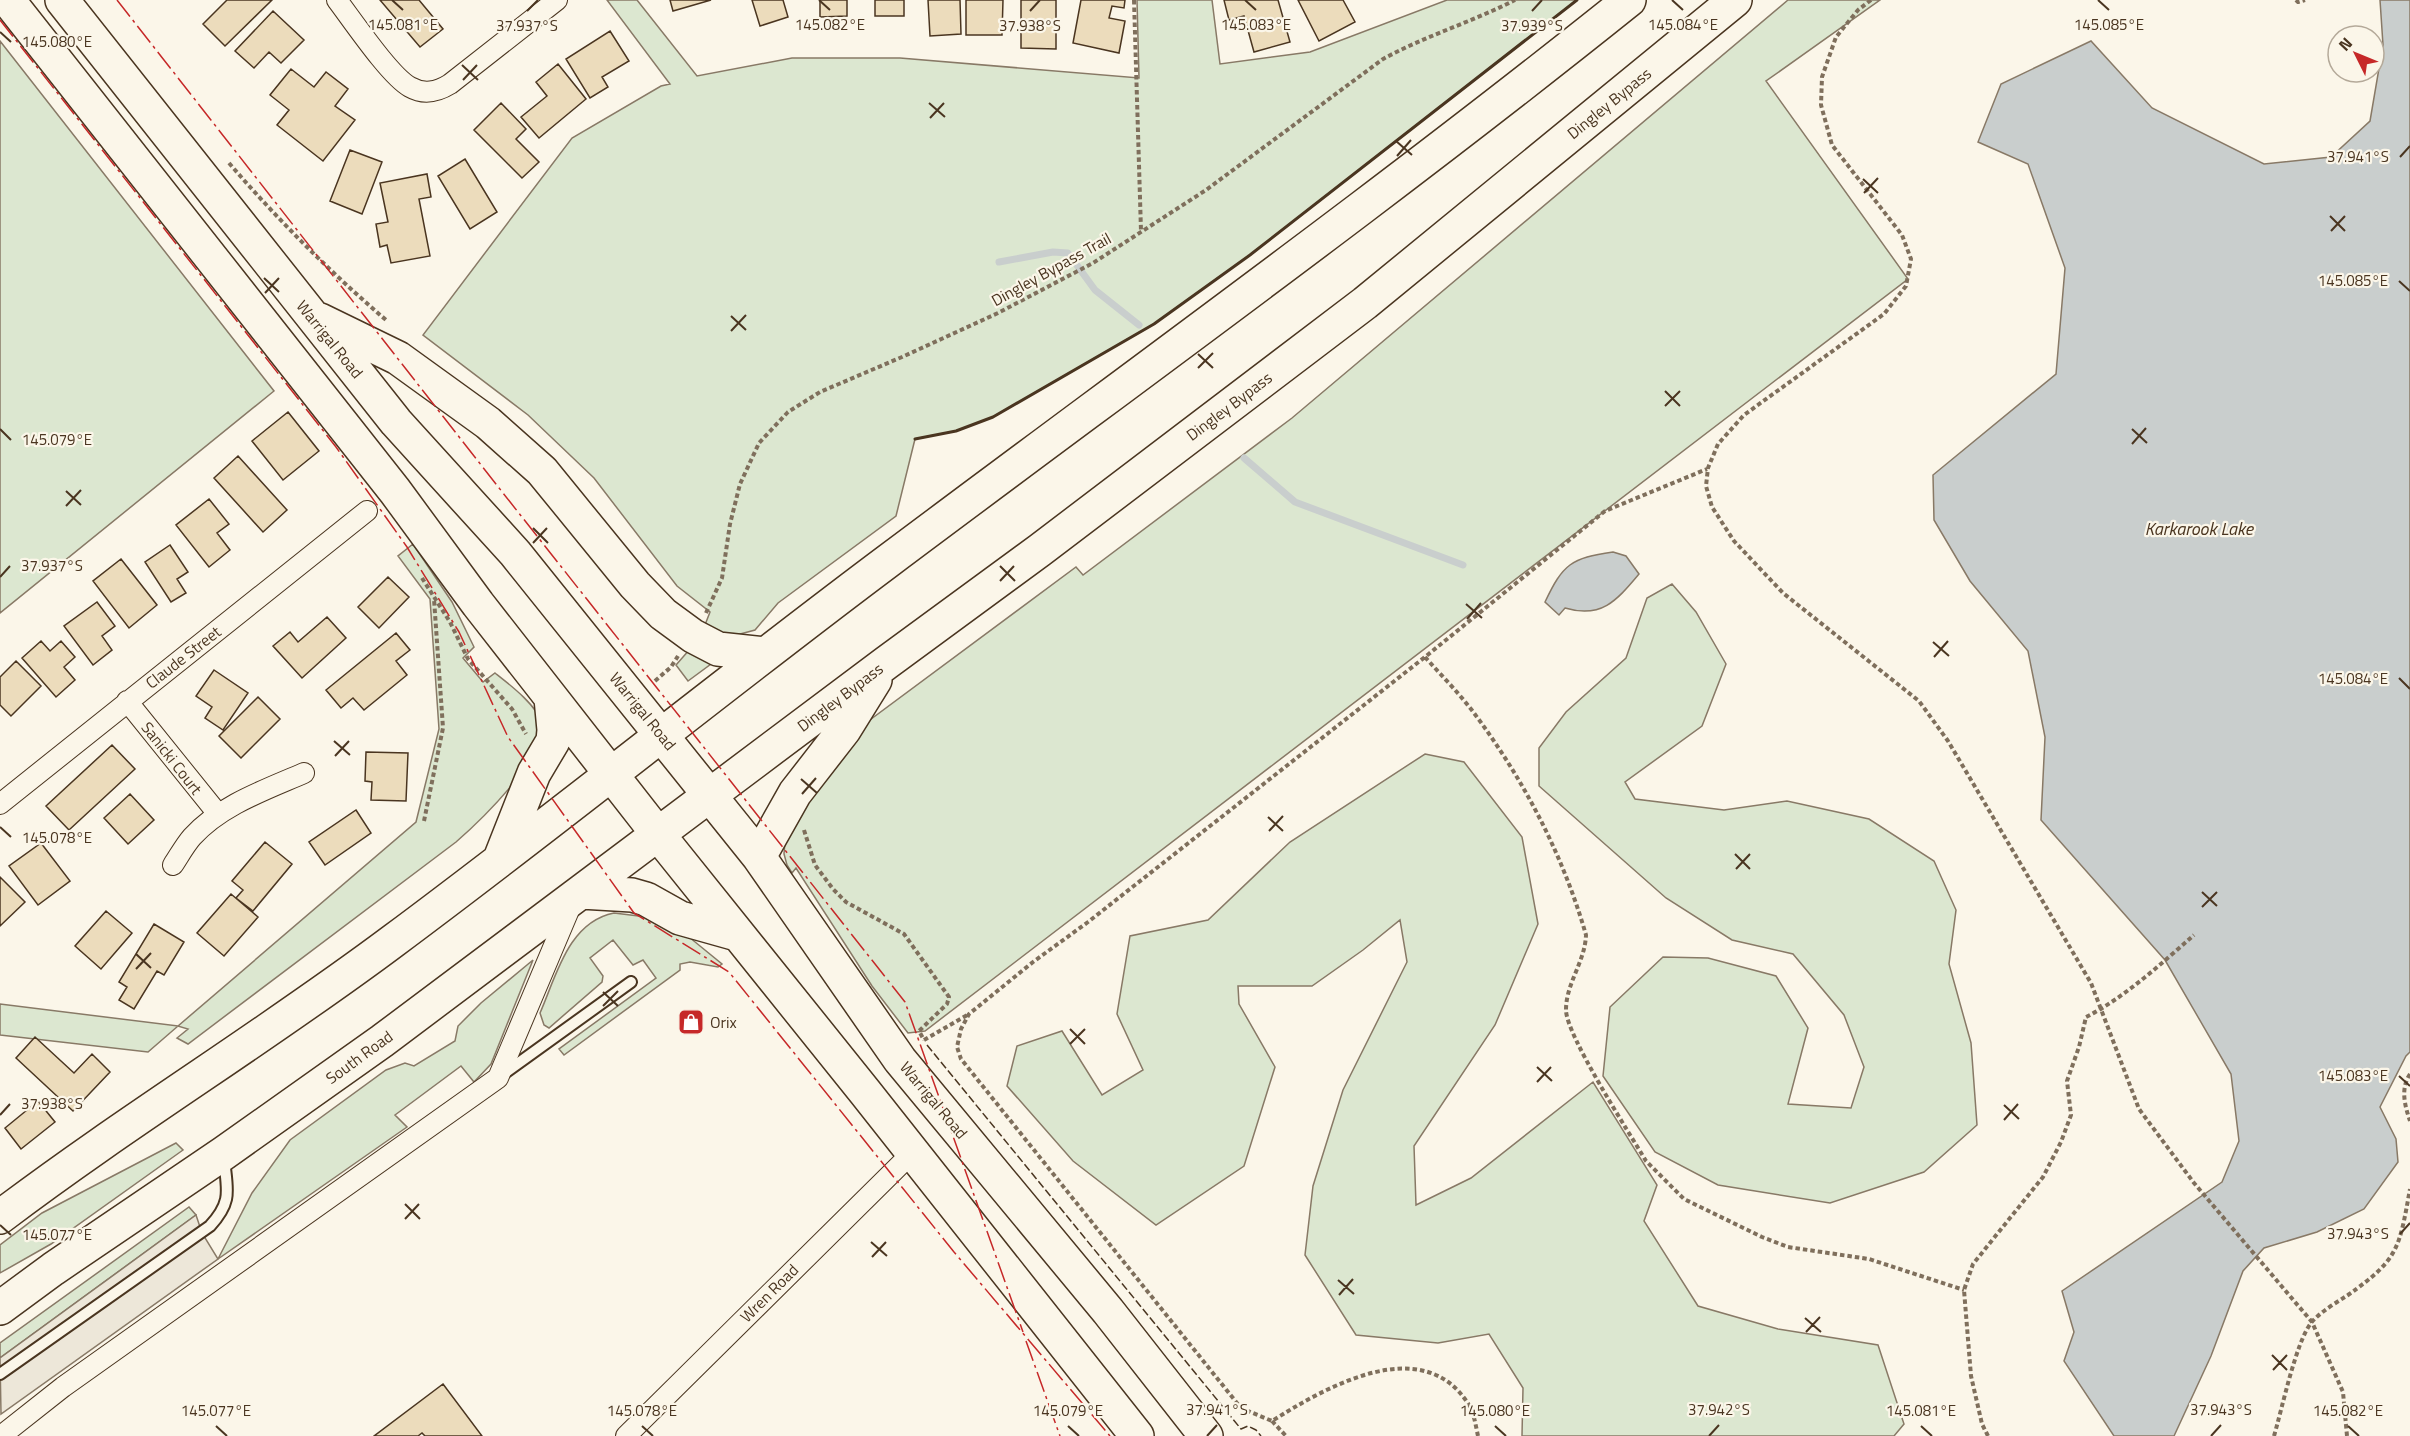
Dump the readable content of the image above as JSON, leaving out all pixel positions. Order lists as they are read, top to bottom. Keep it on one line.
{"streets":{"highway":["Dingley Bypass","Warrigal Road","South Road"],"street":["Claude Street","Sanicki Court","Wren Road"],"path":["Dingley Bypass Trail"]},"crossings":[["Dingley Bypass","Warrigal Road"],["Dingley Bypass","South Road"],["Warrigal Road","South Road"],["Claude Street","Sanicki Court"]],"water":["Karkarook Lake"],"places":{"shop":["Orix"]},"north":"top left","coordinates":["145.081°E","145.082°E","145.083°E","145.084°E","145.085°E","37.937°S","37.938°S","37.939°S","145.080°E","37.941°S","145.079°E","145.078°E","37.943°S","145.077°E","37.942°S"]}
